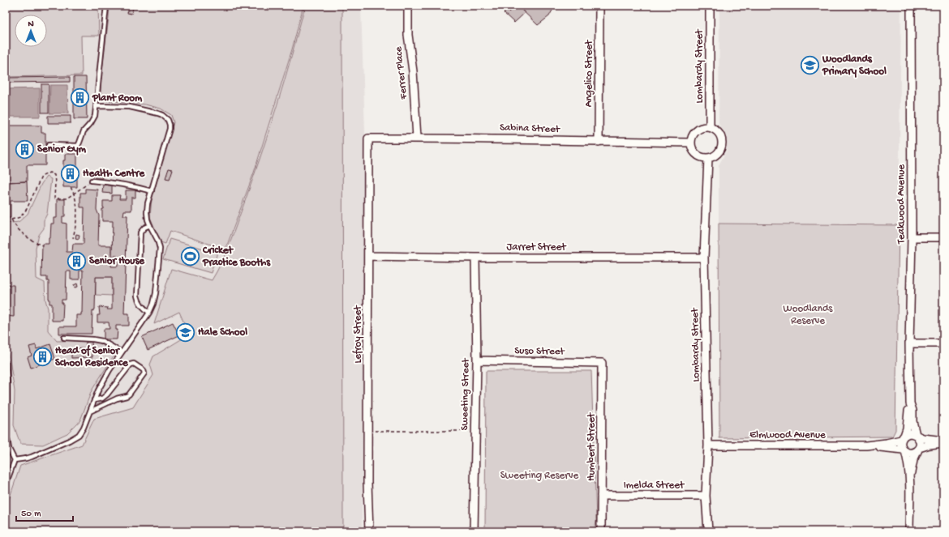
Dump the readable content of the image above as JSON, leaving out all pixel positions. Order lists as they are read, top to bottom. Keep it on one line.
{"streets":{"street":["Lombardy Street","Ferrer Place","Angelico Street","Sabina Street","Teakwood Avenue","Jarret Street","Lefroy Street","Suso Street","Sweeting Street","Elmwood Avenue","Humbert Street","Imelda Street"]},"crossings":[["Lombardy Street","Sabina Street"],["Lombardy Street","Jarret Street"],["Lombardy Street","Elmwood Avenue"],["Lombardy Street","Imelda Street"],["Ferrer Place","Sabina Street"],["Angelico Street","Sabina Street"],["Sabina Street","Lefroy Street"],["Teakwood Avenue","Elmwood Avenue"],["Jarret Street","Lefroy Street"],["Jarret Street","Sweeting Street"],["Suso Street","Sweeting Street"],["Suso Street","Humbert Street"],["Humbert Street","Imelda Street"]],"parks":["Woodlands Reserve","Sweeting Reserve"],"places":{"school or university":["Woodlands Primary School","Hale School"],"building":["Plant Room","Senior Gym","Health Centre","Senior House","Head of Senior School Residence"],"sports":["Cricket Practice Booths"]},"scale_bar":"50 m","north":"top"}
